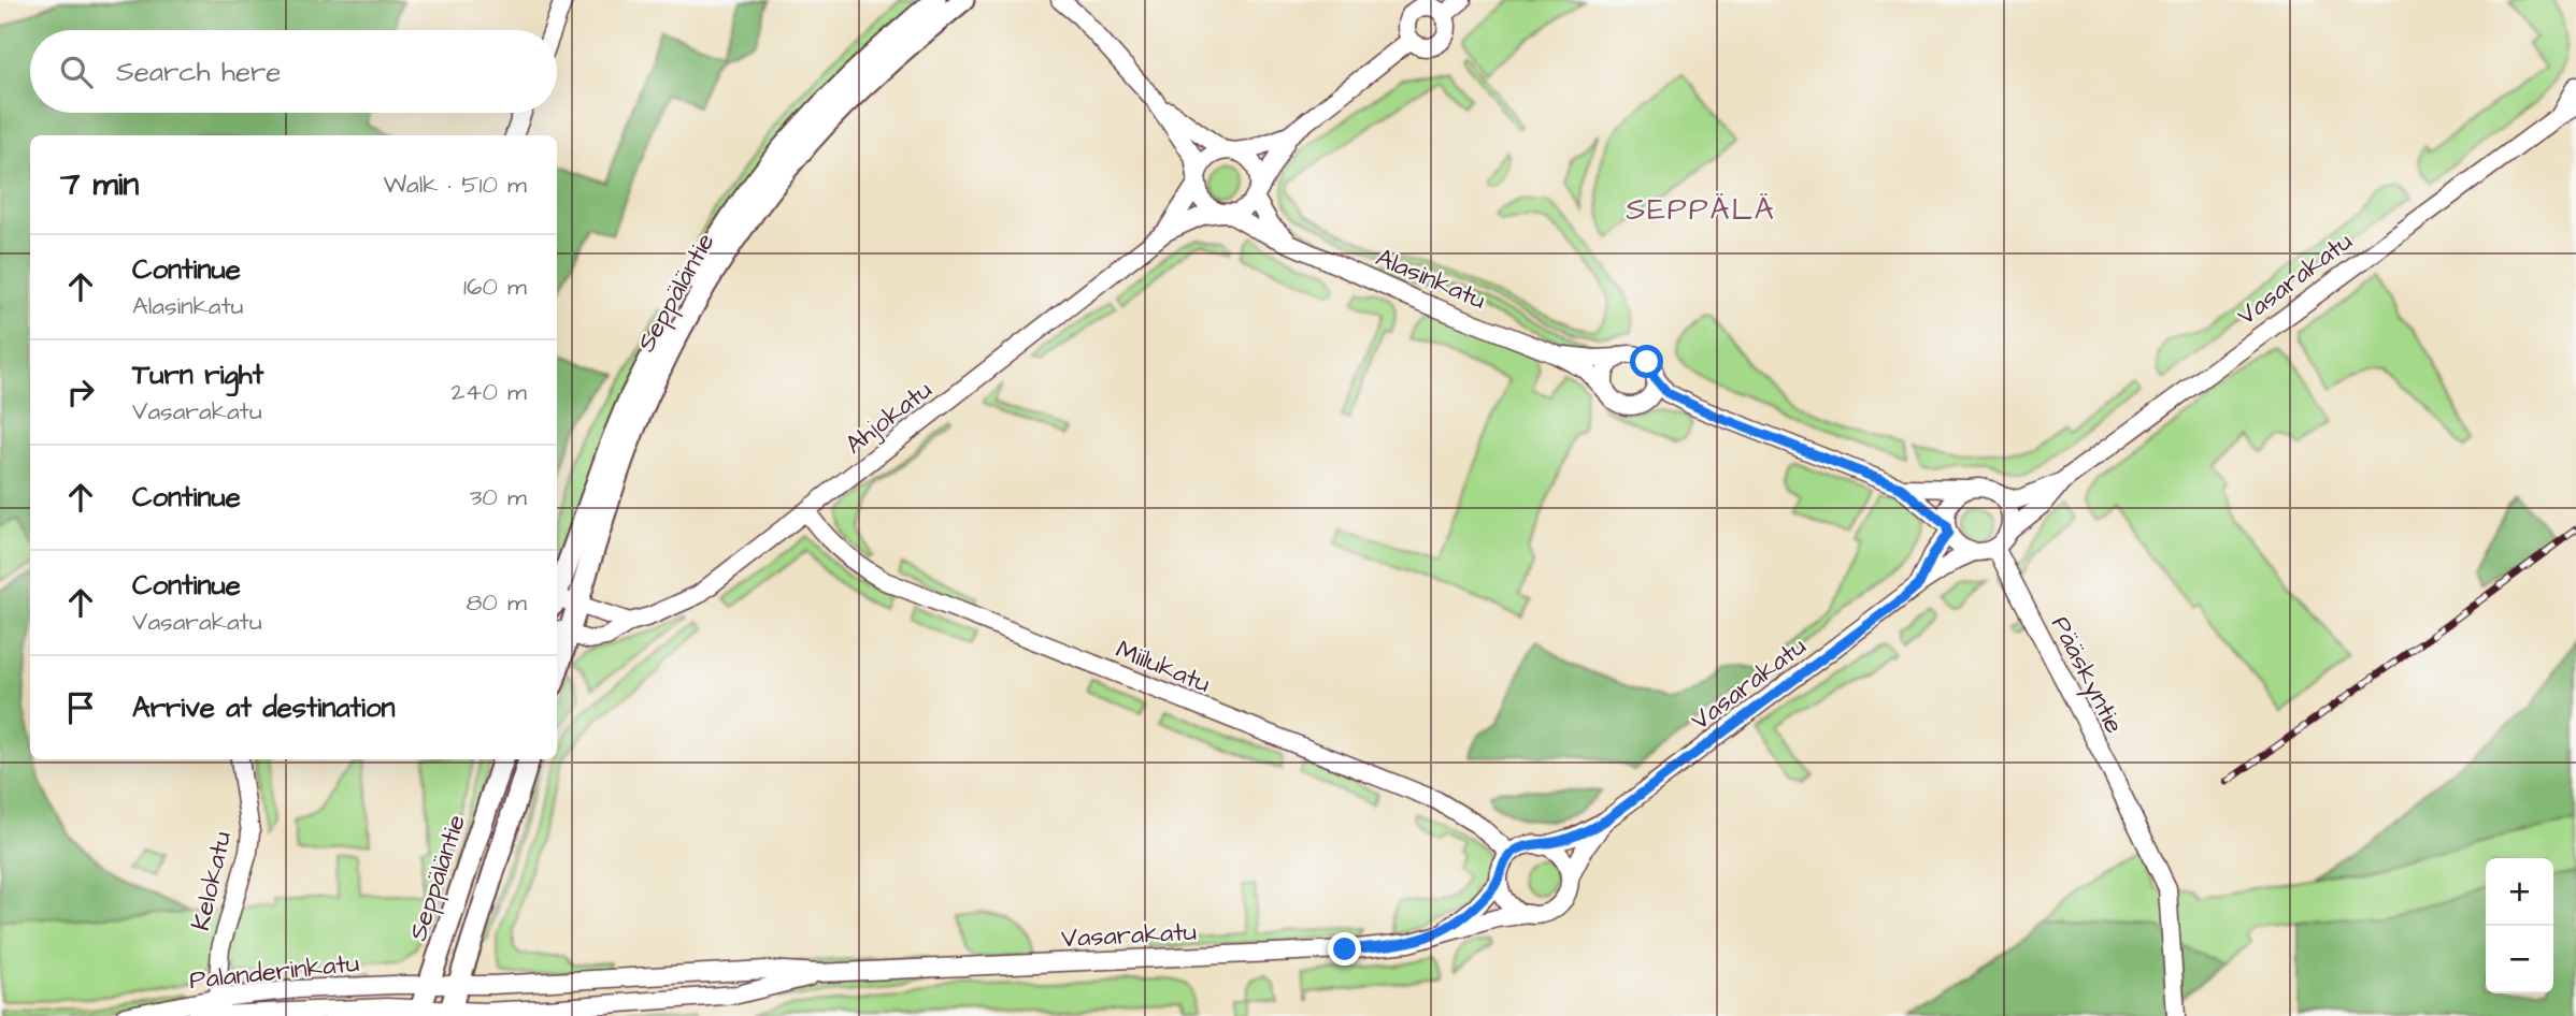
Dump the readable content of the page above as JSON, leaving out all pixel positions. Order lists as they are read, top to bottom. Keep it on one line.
{"streets":{"main road":["Seppäläntie"],"street":["Alasinkatu","Vasarakatu","Ahjokatu","Miilukatu","Pääskyntie","Kelokatu","Palanderinkatu"]},"crossings":[["Alasinkatu","Ahjokatu"],["Vasarakatu","Seppäläntie"],["Vasarakatu","Miilukatu"],["Vasarakatu","Pääskyntie"],["Vasarakatu","Palanderinkatu"],["Seppäläntie","Ahjokatu"],["Seppäläntie","Palanderinkatu"],["Ahjokatu","Miilukatu"],["Kelokatu","Palanderinkatu"]],"districts":["SEPPÄLÄ"],"page":{"search":"Search here","heading":["7 min","Walk · 510 m"],"list":[["Continue","Alasinkatu","160 m"],["Turn right","Vasarakatu","240 m"],["Continue","30 m"],["Continue","Vasarakatu","80 m"],"Arrive at destination"],"map_buttons":["+","−"]}}
